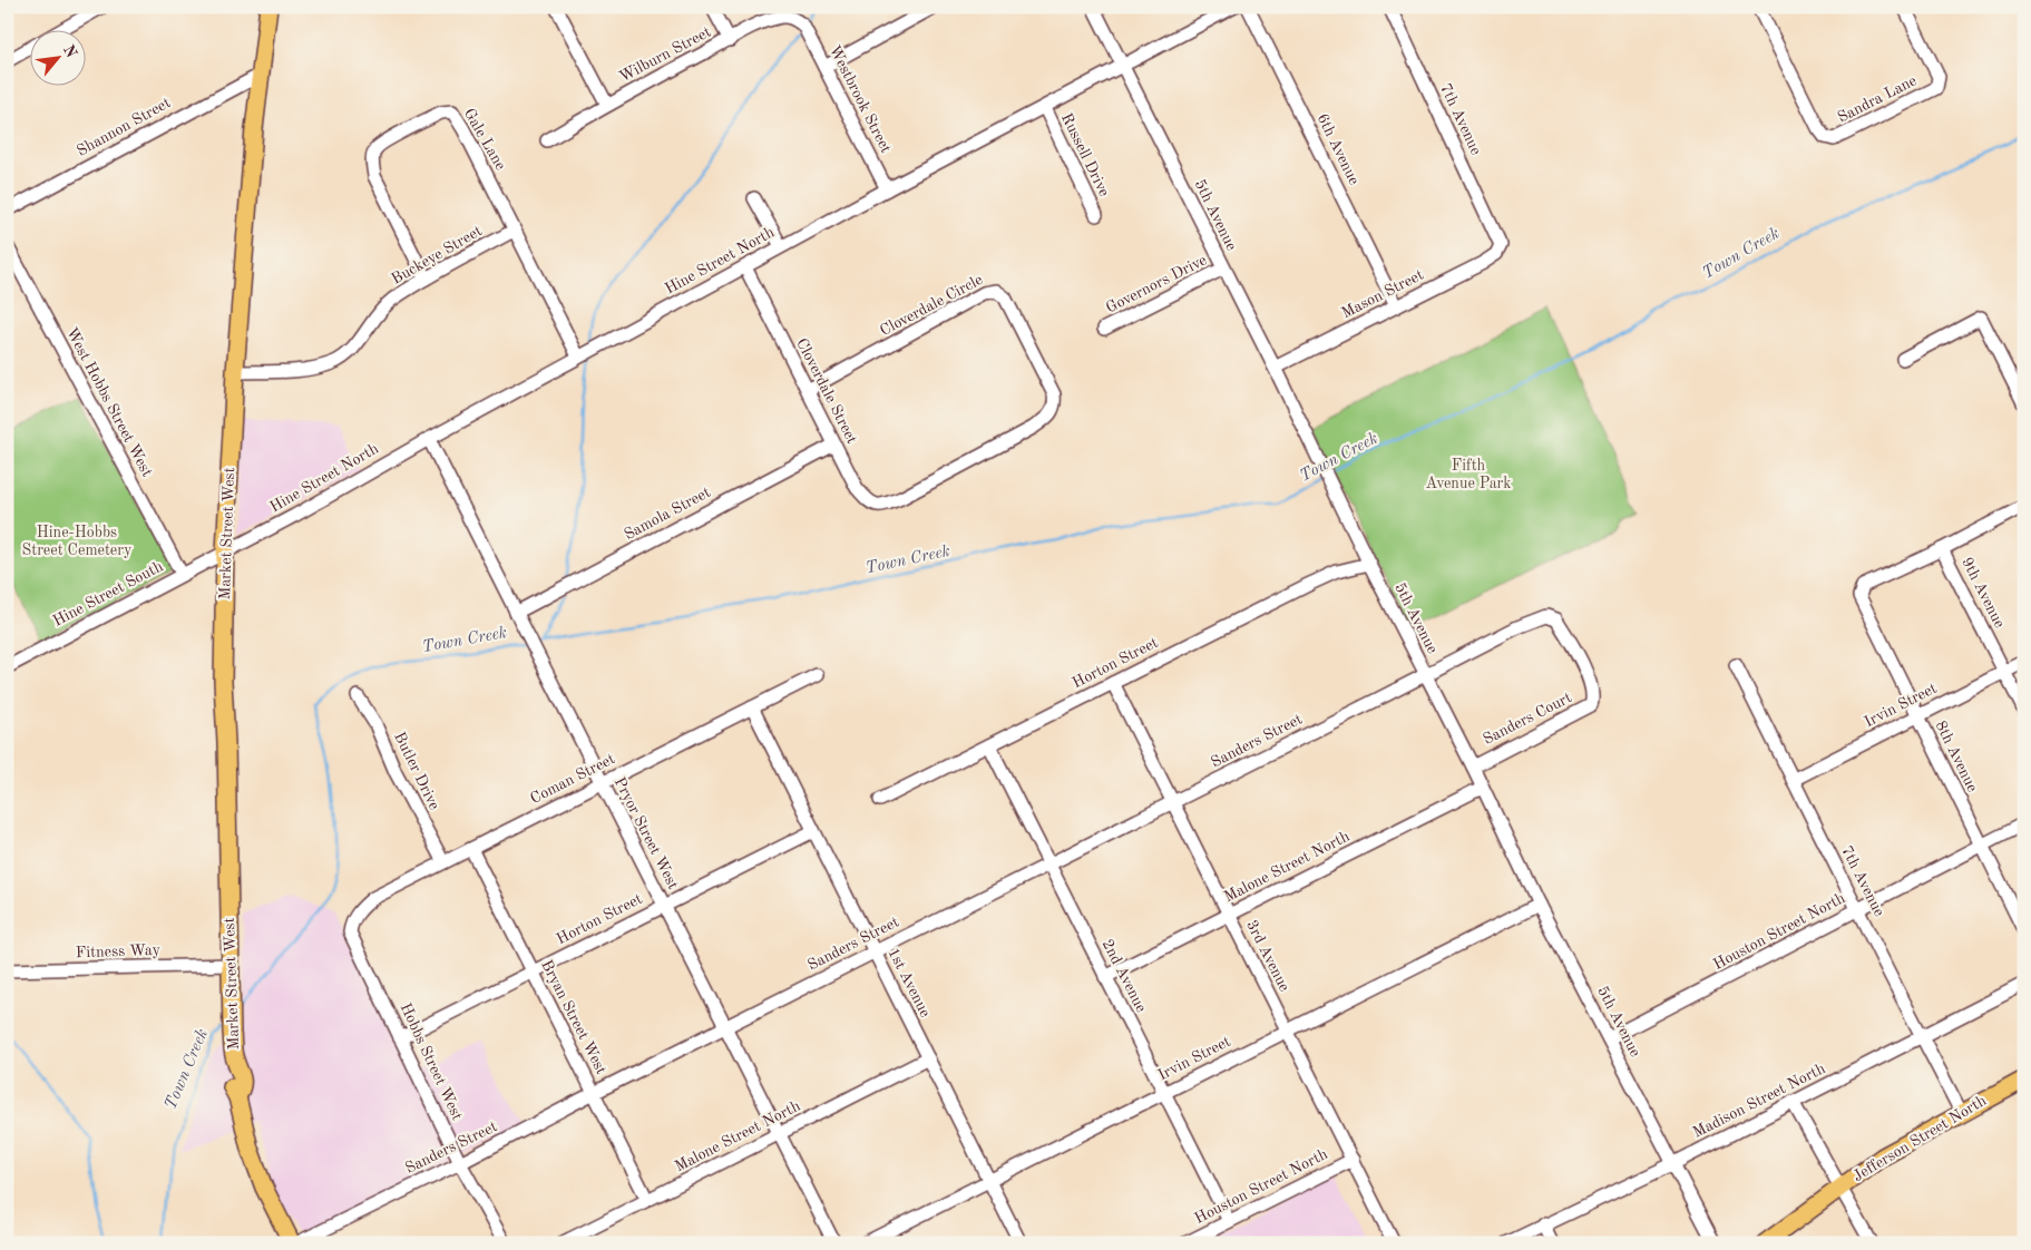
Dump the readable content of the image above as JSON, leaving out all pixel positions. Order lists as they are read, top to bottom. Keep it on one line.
{"streets":{"main road":["Market Street West","Jefferson Street North"],"street":["Wilburn Street","Westbrook Street","Sandra Lane","7th Avenue","Shannon Street","Gale Lane","6th Avenue","Russell Drive","5th Avenue","Buckeye Street","Hine Street North","Governors Drive","Mason Street","Cloverdale Circle","Cloverdale Street","West Hobbs Street West","Samola Street","9th Avenue","Hine Street South","Horton Street","Irvin Street","Sanders Court","Sanders Street","8th Avenue","Butler Drive","Coman Street","Pryor Street West","Malone Street North","Houston Street North","Fitness Way","3rd Avenue","2nd Avenue","1st Avenue","Bryan Street West","Hobbs Street West","Madison Street North"]},"crossings":[["Wilburn Street","Westbrook Street"],["Westbrook Street","Hine Street North"],["7th Avenue","Mason Street"],["7th Avenue","Irvin Street"],["7th Avenue","Houston Street North"],["7th Avenue","Madison Street North"],["7th Avenue","Jefferson Street North"],["Shannon Street","Market Street West"],["Gale Lane","Buckeye Street"],["Gale Lane","Hine Street North"],["6th Avenue","Mason Street"],["Russell Drive","Hine Street North"],["5th Avenue","Hine Street North"],["5th Avenue","Governors Drive"],["5th Avenue","Mason Street"],["5th Avenue","Horton Street"],["5th Avenue","Irvin Street"],["5th Avenue","Sanders Court"],["5th Avenue","Sanders Street"],["5th Avenue","Malone Street North"],["5th Avenue","Houston Street North"],["5th Avenue","Madison Street North"],["Buckeye Street","Market Street West"],["Hine Street North","Cloverdale Street"],["Hine Street North","Market Street West"],["Hine Street North","Hine Street South"],["Hine Street North","Pryor Street West"],["Cloverdale Circle","Cloverdale Street"],["Cloverdale Street","Samola Street"],["West Hobbs Street West","Hine Street South"],["Samola Street","Pryor Street West"],["Market Street West","Hine Street South"],["Market Street West","Sanders Street"],["Market Street West","Fitness Way"],["9th Avenue","Irvin Street"],["9th Avenue","8th Avenue"],["Horton Street","Pryor Street West"],["Horton Street","3rd Avenue"],["Horton Street","2nd Avenue"],["Horton Street","1st Avenue"],["Horton Street","Bryan Street West"],["Horton Street","Hobbs Street West"],["Irvin Street","8th Avenue"],["Irvin Street","3rd Avenue"],["Irvin Street","2nd Avenue"],["Irvin Street","1st Avenue"],["Sanders Court","Sanders Street"],["Sanders Street","Pryor Street West"],["Sanders Street","3rd Avenue"],["Sanders Street","2nd Avenue"],["Sanders Street","1st Avenue"],["Sanders Street","Bryan Street West"],["Sanders Street","Hobbs Street West"],["8th Avenue","Houston Street North"],["Butler Drive","Coman Street"],["Coman Street","Pryor Street West"],["Coman Street","1st Avenue"],["Coman Street","Bryan Street West"],["Coman Street","Hobbs Street West"],["Pryor Street West","Malone Street North"],["Malone Street North","3rd Avenue"],["Malone Street North","2nd Avenue"],["Malone Street North","1st Avenue"],["Malone Street North","Bryan Street West"],["Houston Street North","3rd Avenue"],["Houston Street North","2nd Avenue"]],"water":["Town Creek"],"parks":["Fifth Avenue Park","Hine-Hobbs Street Cemetery"],"north":"top right"}
